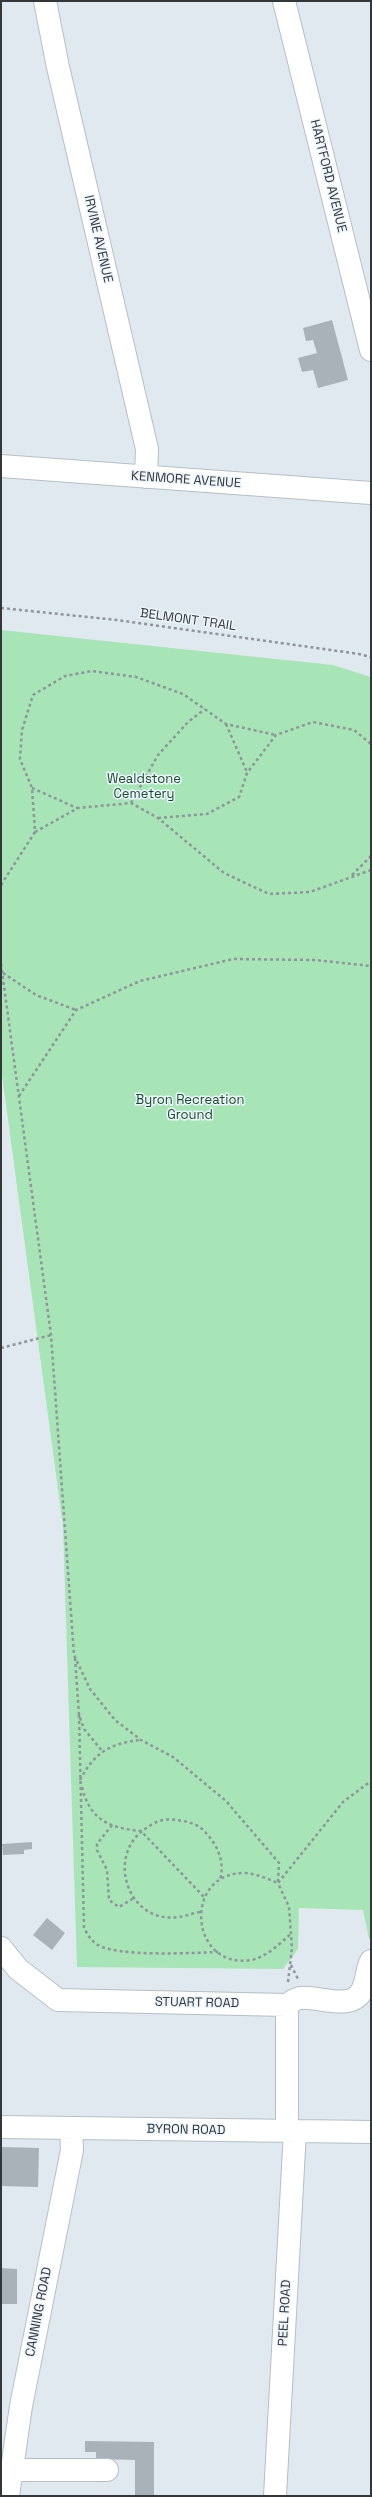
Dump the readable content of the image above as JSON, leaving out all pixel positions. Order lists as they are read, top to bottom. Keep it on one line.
{"streets":{"street":["HARTFORD AVENUE","IRVINE AVENUE","KENMORE AVENUE","STUART ROAD","BYRON ROAD","CANNING ROAD","PEEL ROAD"],"path":["BELMONT TRAIL"]},"crossings":[["IRVINE AVENUE","KENMORE AVENUE"],["BYRON ROAD","CANNING ROAD"],["BYRON ROAD","PEEL ROAD"]],"parks":["Wealdstone Cemetery","Byron Recreation Ground"]}
